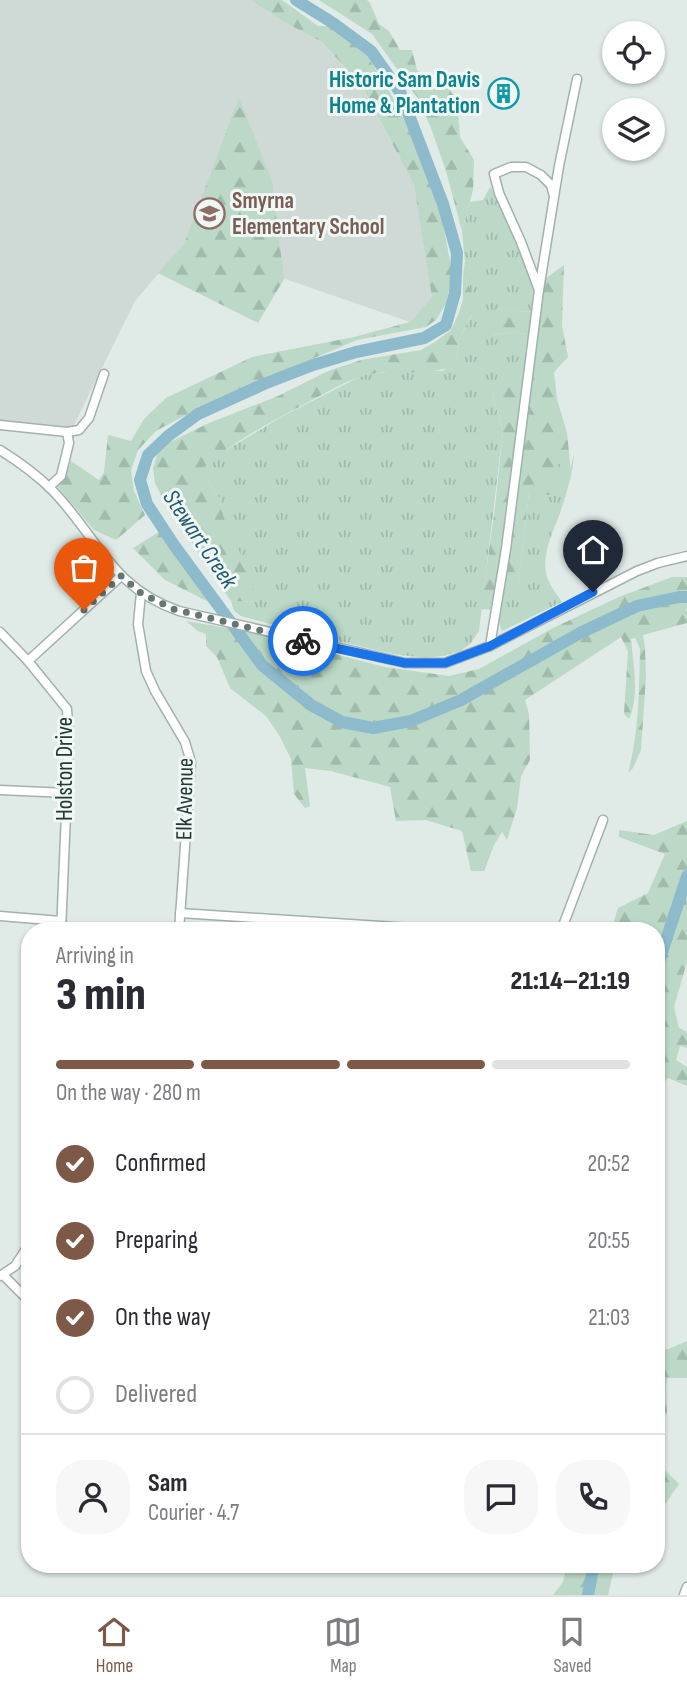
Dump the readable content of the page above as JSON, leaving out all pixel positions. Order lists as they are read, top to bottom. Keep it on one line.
{"streets":{"street":["Holston Drive","Elk Avenue"]},"water":["Stewart Creek"],"places":{"building":["Historic Sam Davis Home & Plantation"],"school or university":["Smyrna Elementary School"]},"page":{"heading":["3 min","Arriving in","21:14–21:19"],"panel":["Sam","Courier · 4.7"],"bar":"On the way · 280 m","list":[["Confirmed","20:52"],["Preparing","20:55"],["On the way","21:03"],"Delivered"],"tabs":["Home","Map","Saved"]}}
